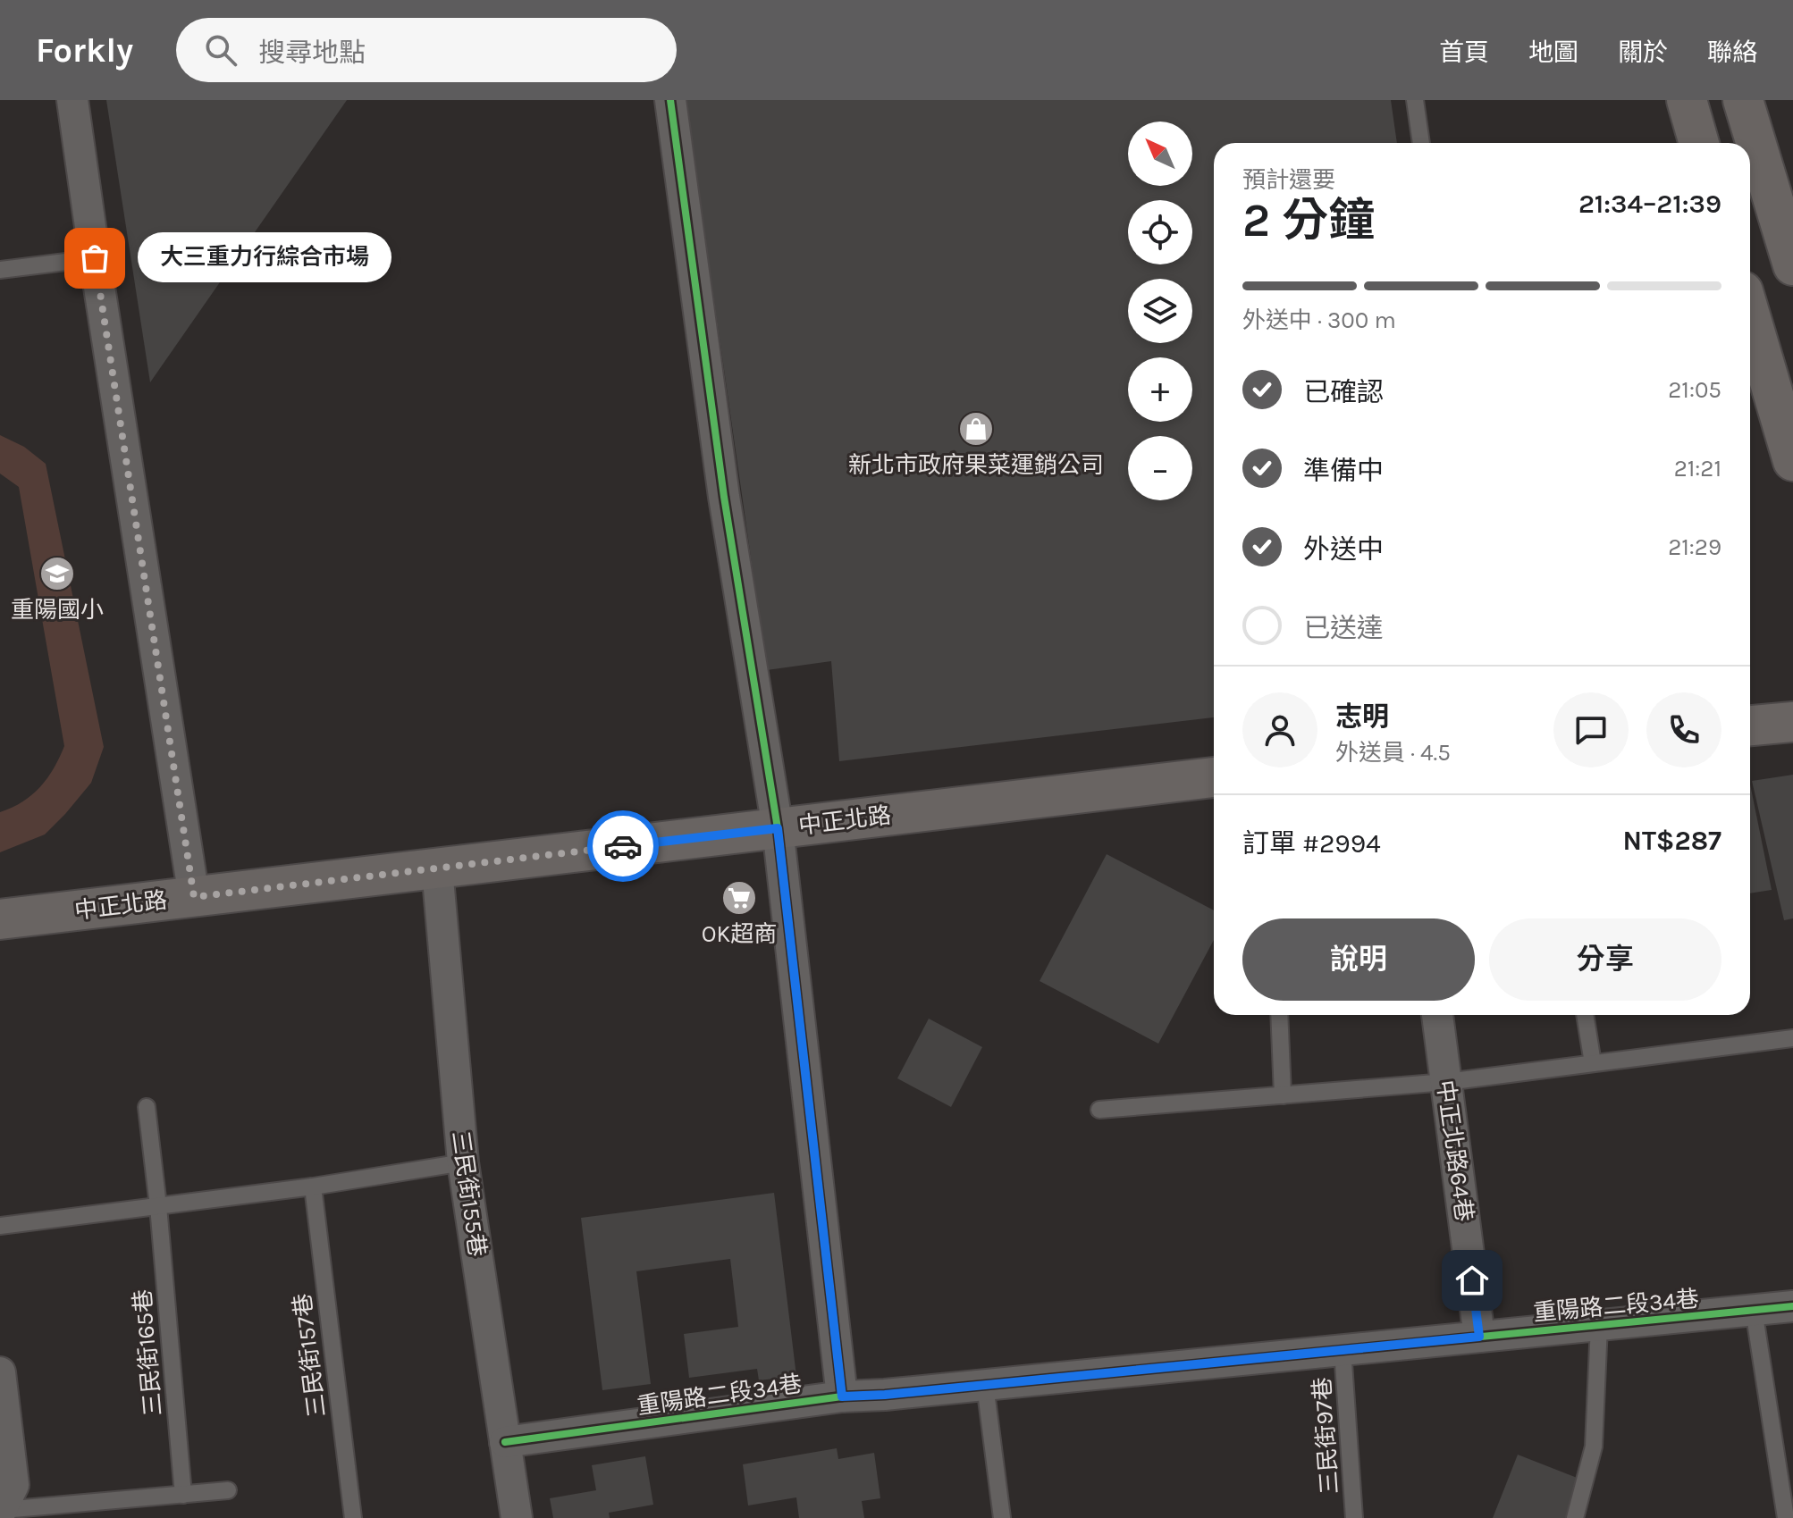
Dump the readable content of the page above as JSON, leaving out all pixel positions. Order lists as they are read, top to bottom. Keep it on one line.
{"streets":{"main road":["中正北路"],"street":["中正北路64巷","三民街155巷","重陽路二段34巷"],"lane":["三民街165巷","三民街157巷","三民街97巷"]},"crossings":[["中正北路","三民街155巷"],["中正北路64巷","重陽路二段34巷"],["三民街155巷","重陽路二段34巷"],["重陽路二段34巷","三民街97巷"]],"places":{"other":["大三重力行綜合市場"],"shop":["新北市政府果菜運銷公司"],"school or university":["重陽國小"],"supermarket":["OK超商"]},"north":"top left","page":{"header":"Forkly","search":"搜尋地點","nav":["首頁","地圖","關於","聯絡"],"map_buttons":["+","−"],"heading":["2 分鐘","預計還要","21:34–21:39"],"panel":["志明","外送員 · 4.5","訂單 #2994","NT$287"],"bubble":"大三重力行綜合市場","bar":"外送中 · 300 m","list":[["已確認","21:05"],["準備中","21:21"],["外送中","21:29"],"已送達"],"buttons":["說明","分享"]}}
